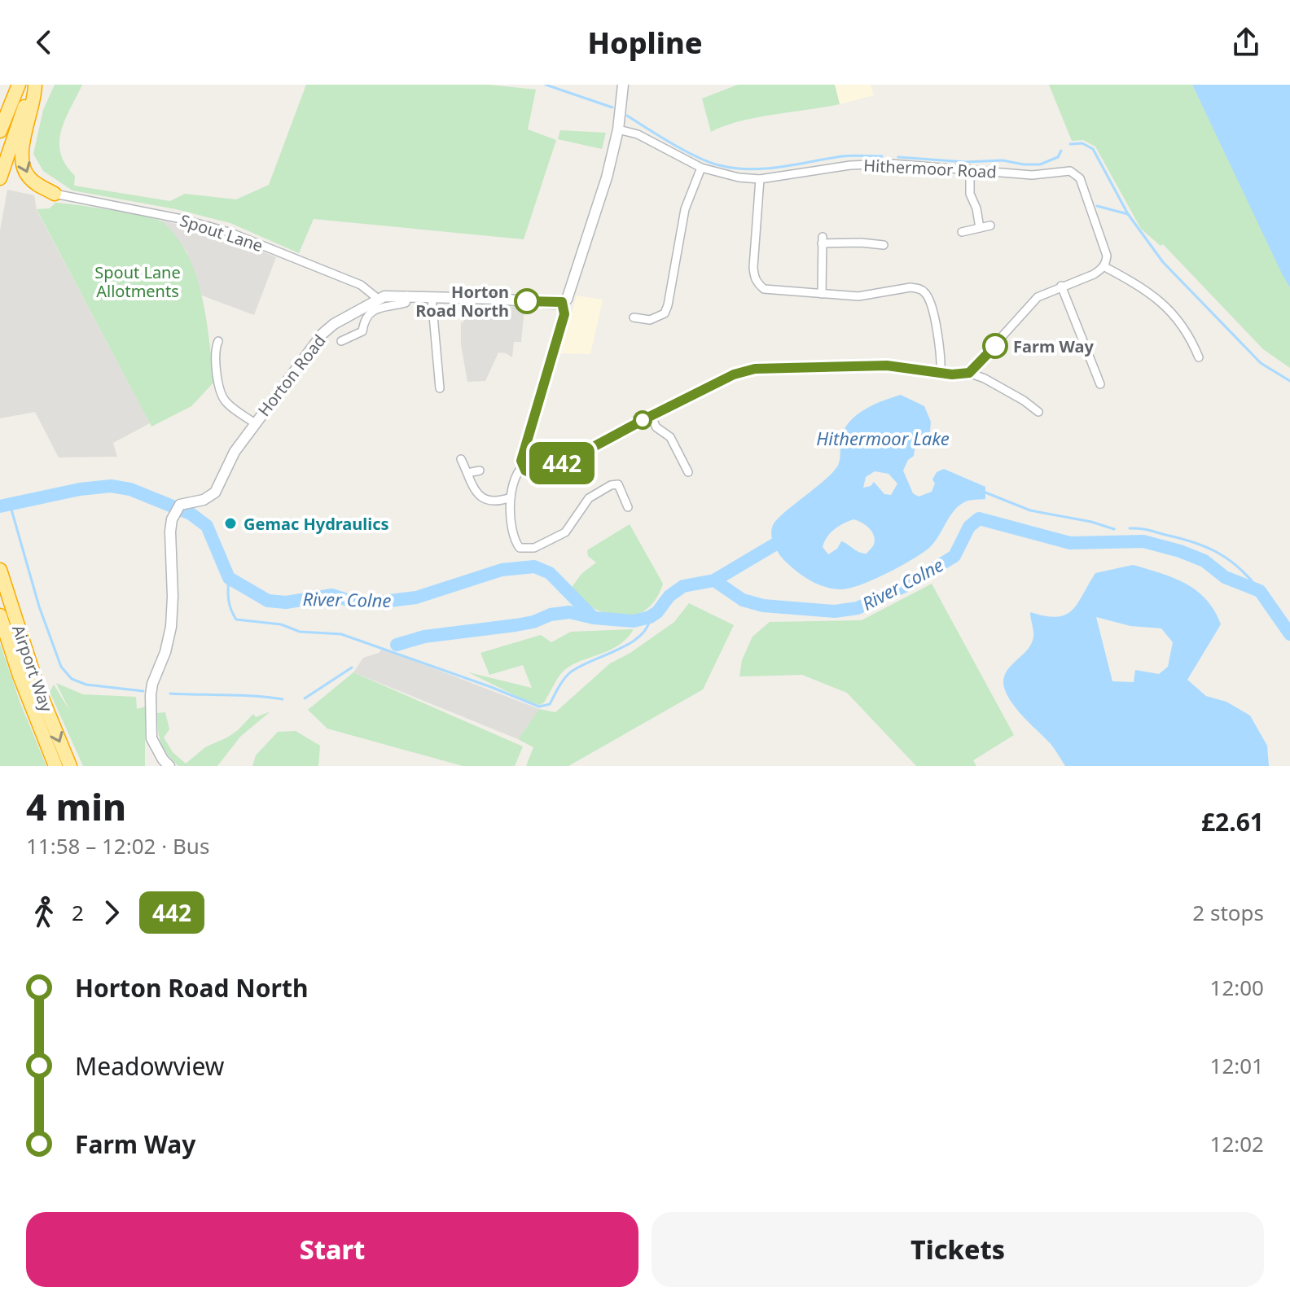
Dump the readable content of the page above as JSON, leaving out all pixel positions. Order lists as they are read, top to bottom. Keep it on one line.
{"streets":{"highway":["Airport Way"],"street":["Hithermoor Road","Spout Lane","Horton Road"]},"crossings":[["Spout Lane","Horton Road"]],"water":["Hithermoor Lake","River Colne"],"parks":["Spout Lane Allotments"],"places":["Horton Road North","Farm Way","Gemac Hydraulics"],"lines":["bus line 442"],"page":{"header":"Hopline","on_map":"442","heading":["4 min","11:58 – 12:02 · Bus","£2.61"],"legs":["2","442","2 stops"],"list":[{"name":"Horton Road North","value":"12:00"},{"name":"Meadowview","value":"12:01"},{"name":"Farm Way","value":"12:02"}],"buttons":["Start","Tickets"]}}
